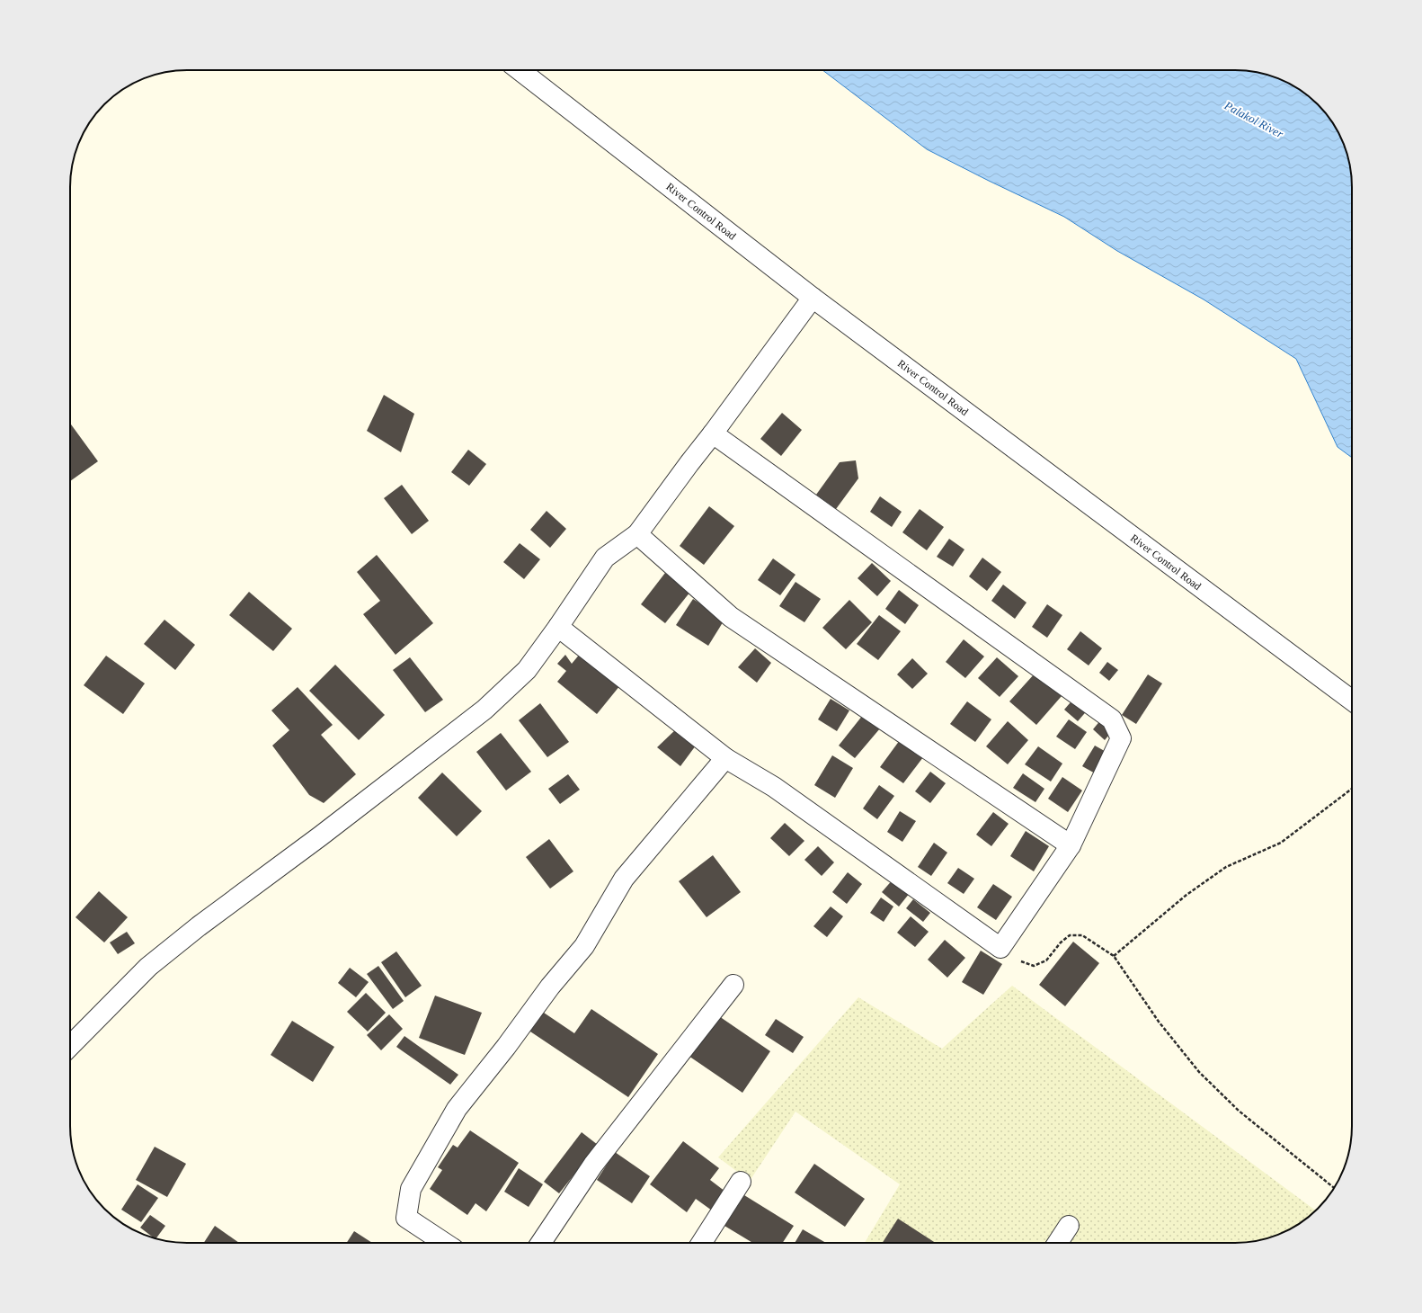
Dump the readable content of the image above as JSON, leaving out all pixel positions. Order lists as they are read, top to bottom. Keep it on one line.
{"streets":{"street":["River Control Road"]},"water":["Palakol River"]}
